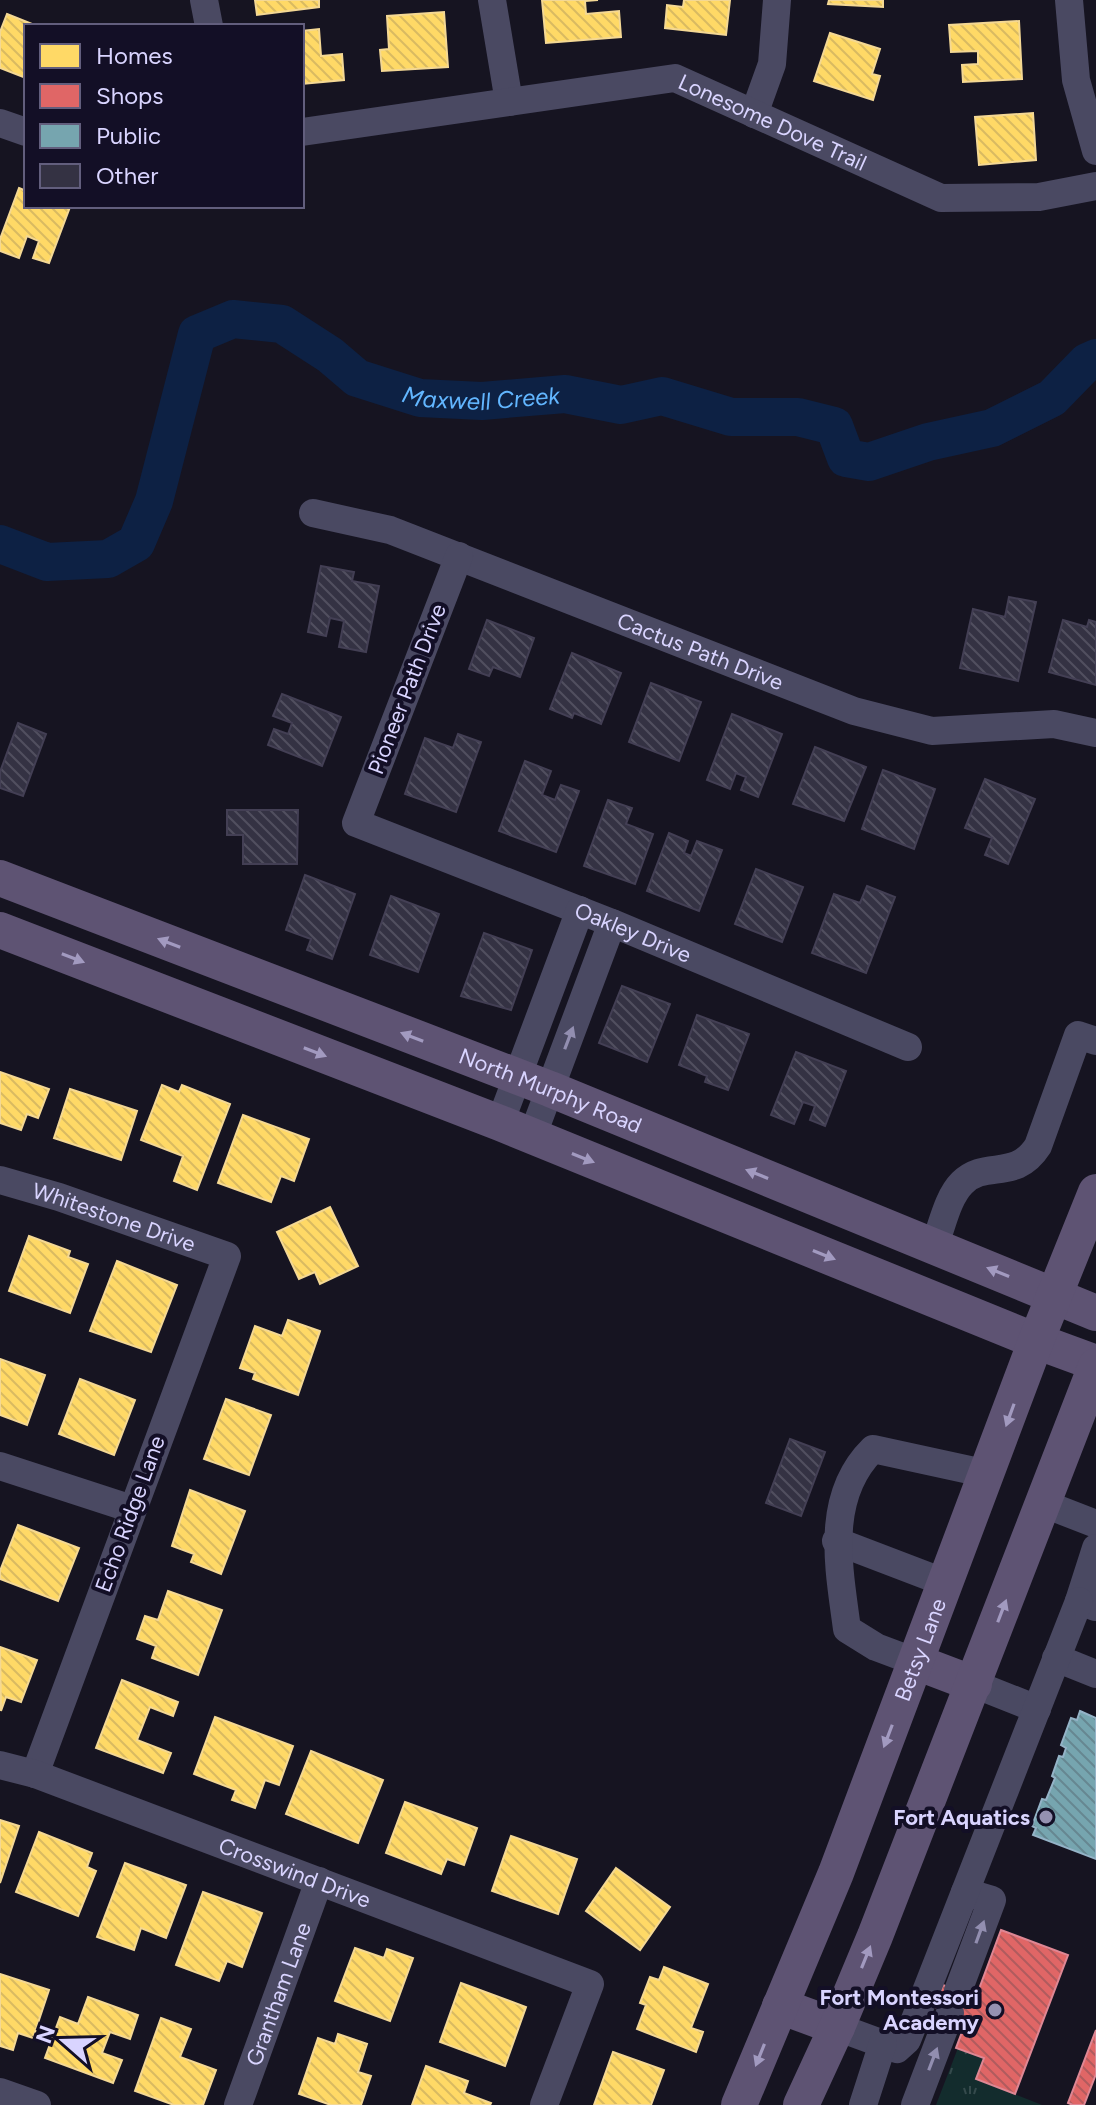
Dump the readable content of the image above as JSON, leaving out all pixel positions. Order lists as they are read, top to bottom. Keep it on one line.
{"streets":{"main road":["North Murphy Road","Betsy Lane"],"street":["Lonesome Dove Trail","Cactus Path Drive","Pioneer Path Drive","Oakley Drive","Whitestone Drive","Echo Ridge Lane","Crosswind Drive","Grantham Lane"]},"crossings":[["Cactus Path Drive","Pioneer Path Drive"],["Pioneer Path Drive","Oakley Drive"],["North Murphy Road","Betsy Lane"],["Whitestone Drive","Echo Ridge Lane"],["Echo Ridge Lane","Crosswind Drive"],["Crosswind Drive","Grantham Lane"]],"water":["Maxwell Creek"],"places":["Fort Aquatics","Fort Montessori Academy"],"legend":["Homes","Shops","Public","Other"],"north":"left"}
